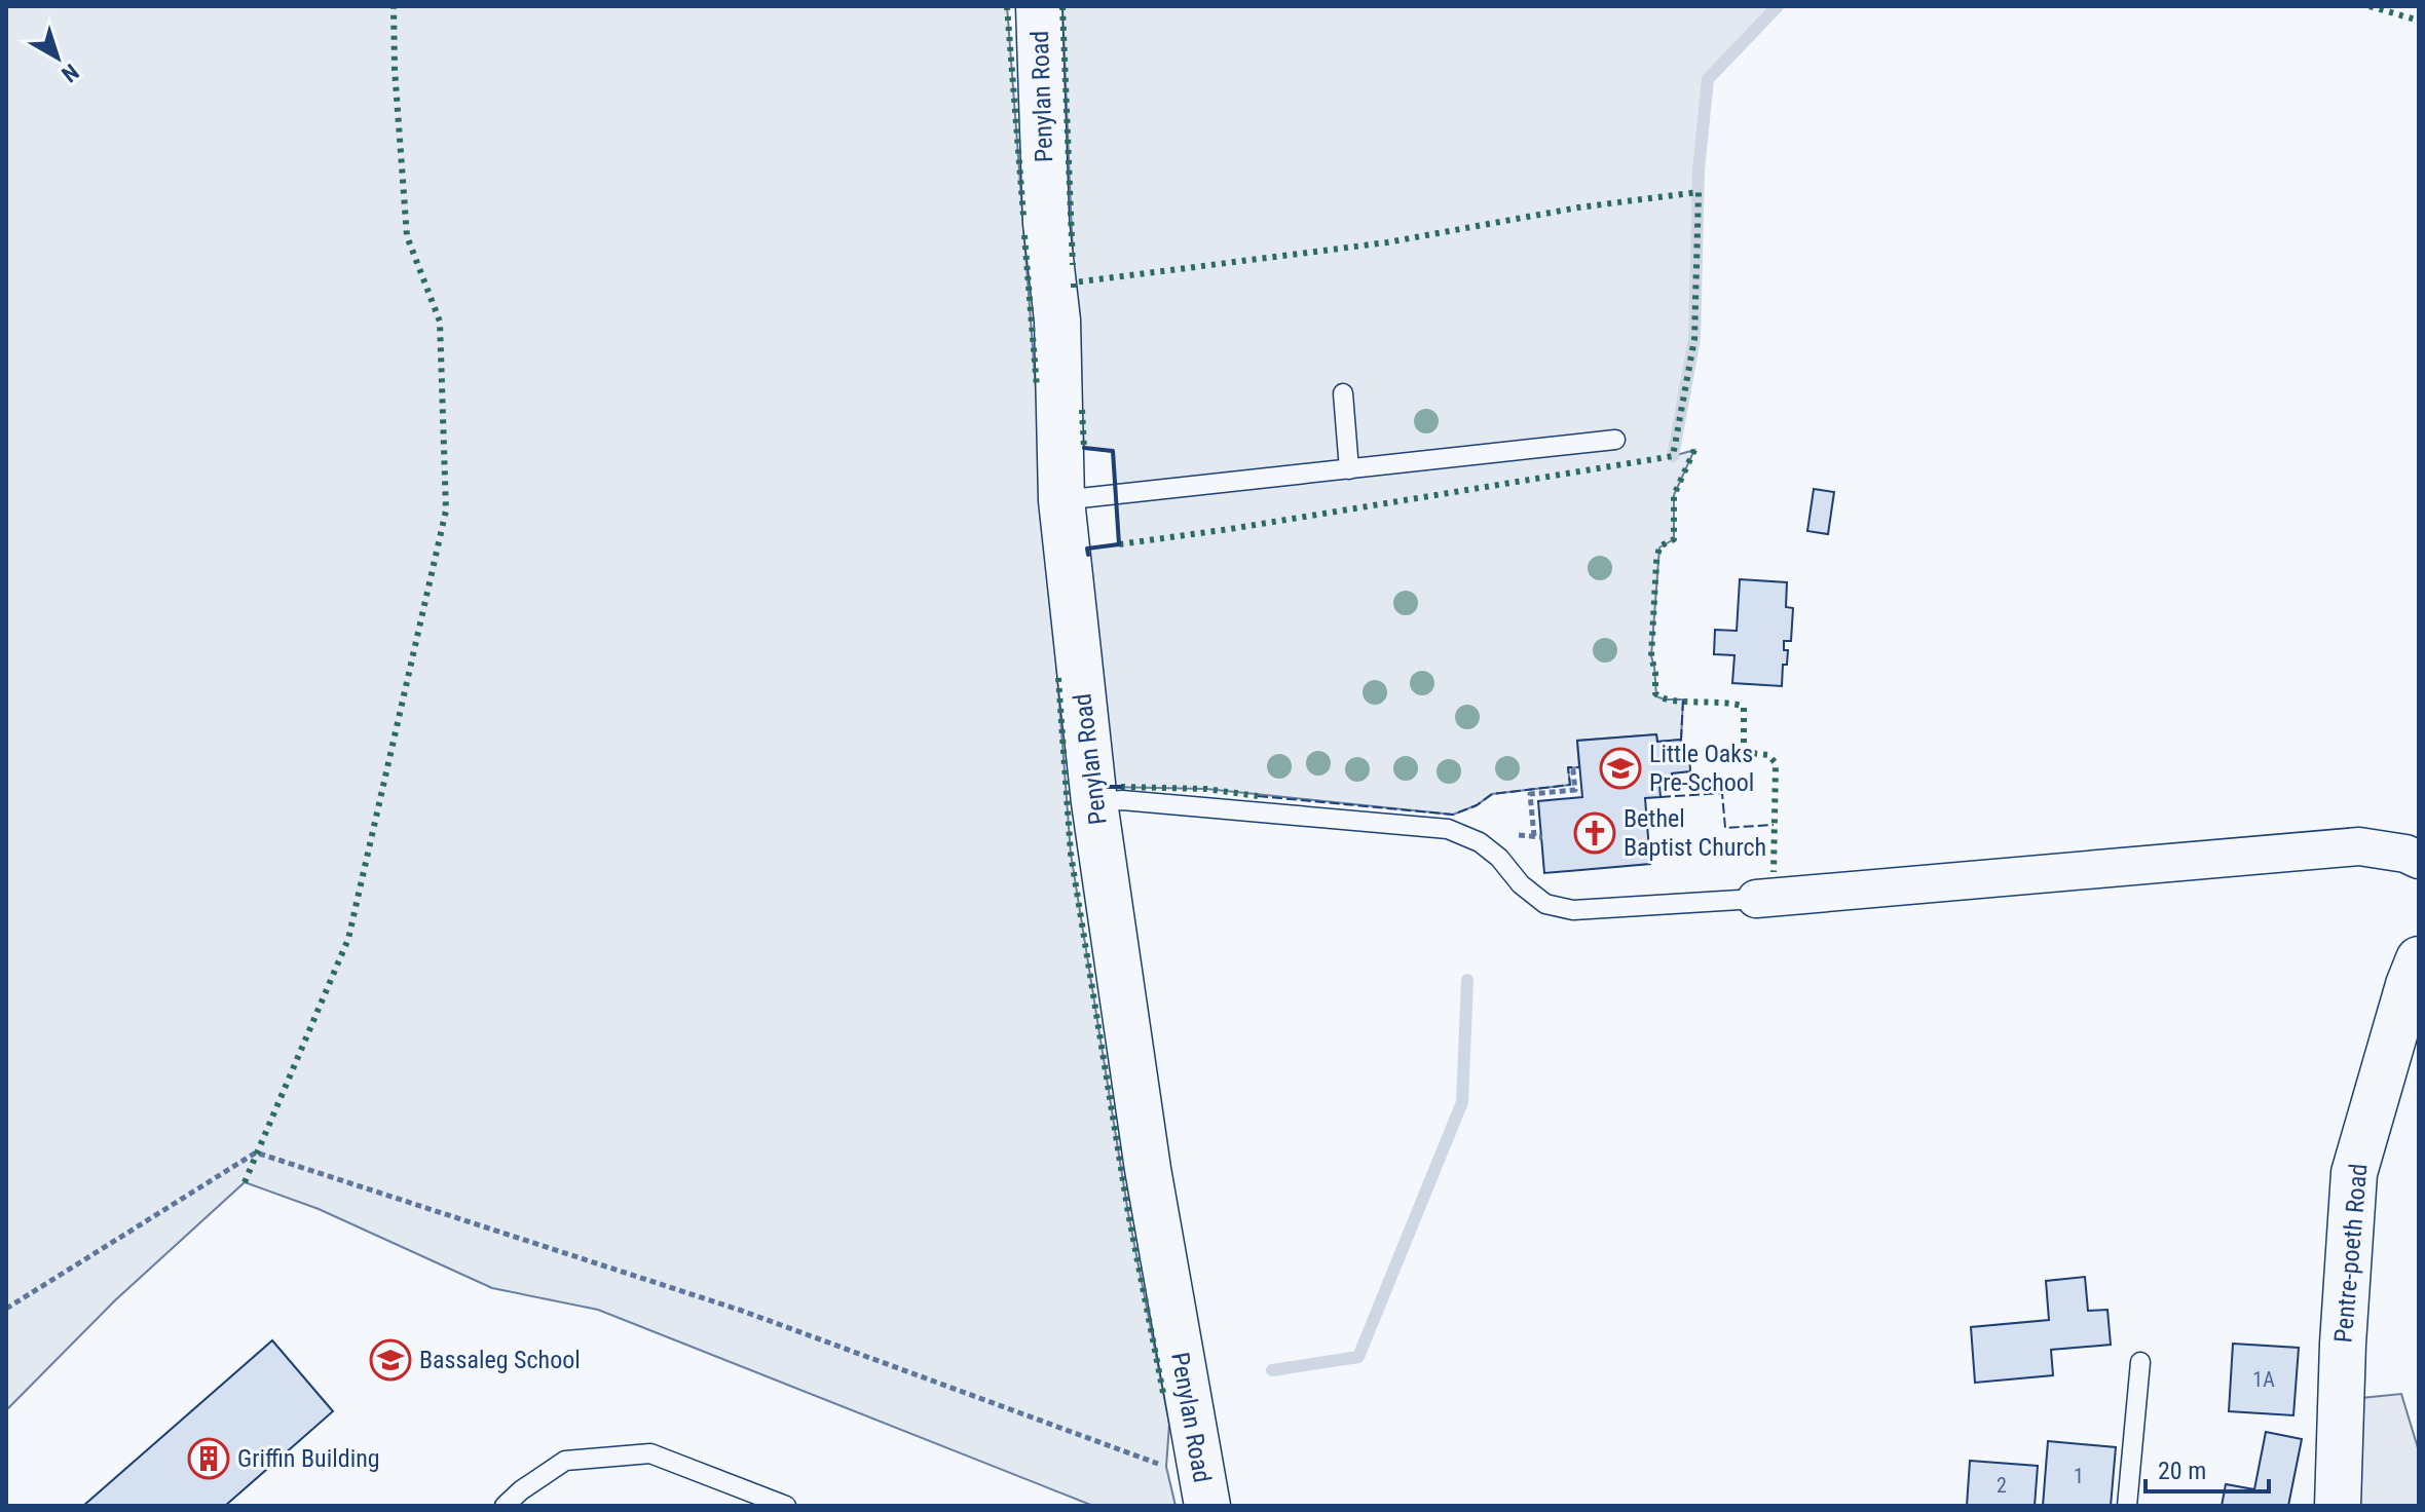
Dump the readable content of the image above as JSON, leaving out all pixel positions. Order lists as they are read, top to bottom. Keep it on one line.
{"streets":{"street":["Penylan Road","Pentre-poeth Road"]},"places":{"school or university":["Little Oaks Pre-School","Bassaleg School"],"church":["Bethel Baptist Church"],"building":["Griffin Building"]},"house_numbers":["1A","1","2"],"scale_bar":"20 m","north":"bottom right"}
